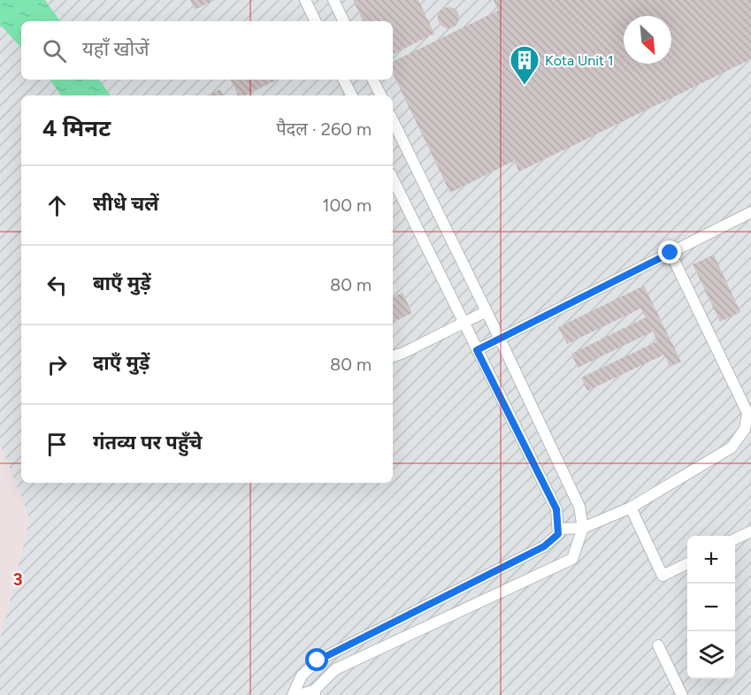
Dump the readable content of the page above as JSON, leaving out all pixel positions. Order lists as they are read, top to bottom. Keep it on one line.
{"places":{"building":["Kota Unit 1"]},"north":"bottom right","page":{"search":"यहाँ खोजें","heading":["4 मिनट","पैदल · 260 m"],"list":[["सीधे चलें","100 m"],["बाएँ मुड़ें","80 m"],["दाएँ मुड़ें","80 m"],"गंतव्य पर पहुँचे"],"map_buttons":["+","−"]},"grid":{"rows":["3"]}}
